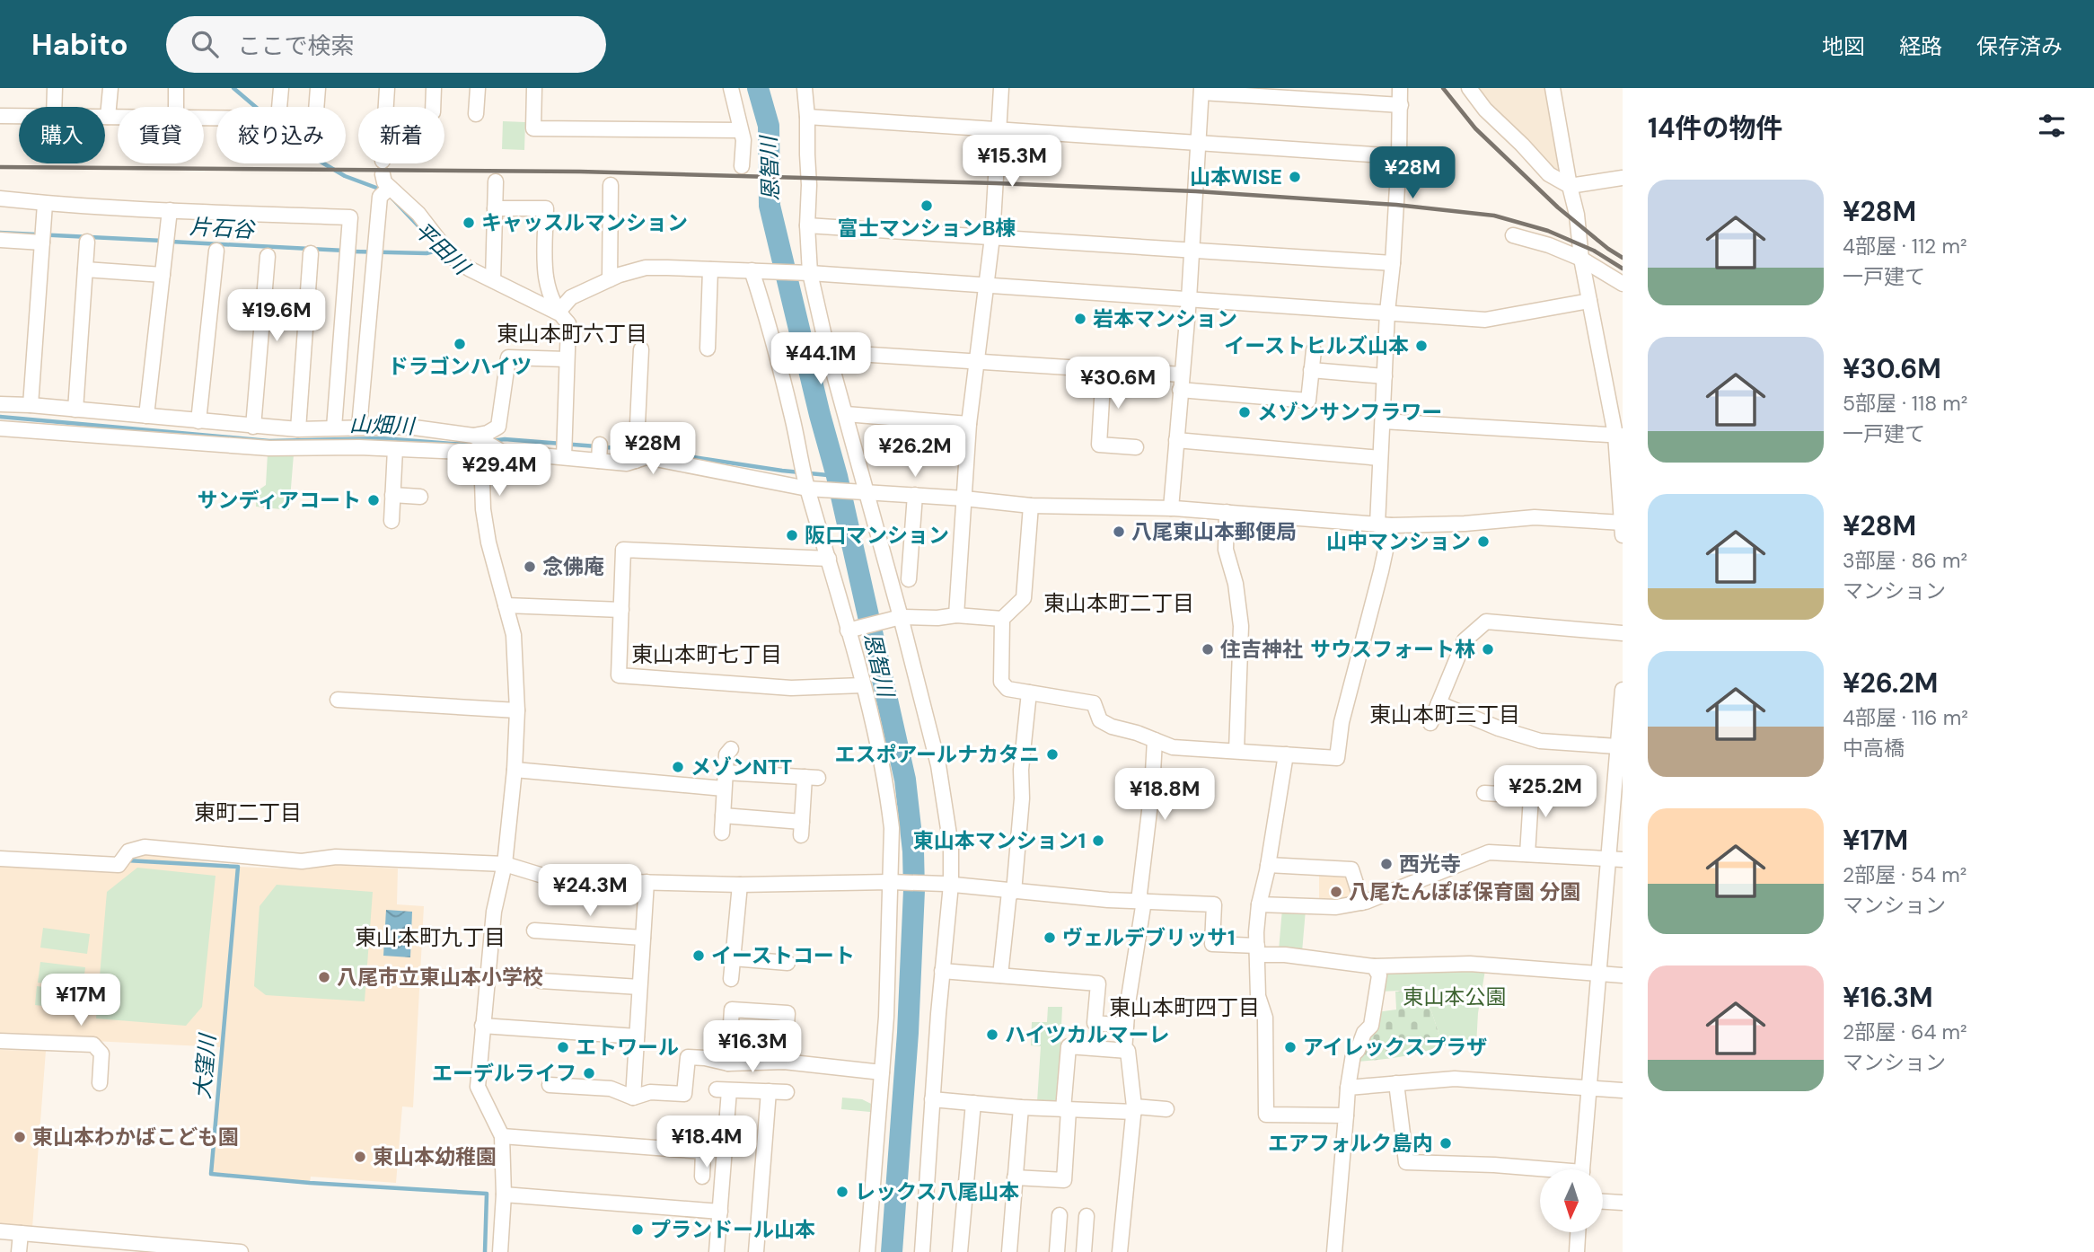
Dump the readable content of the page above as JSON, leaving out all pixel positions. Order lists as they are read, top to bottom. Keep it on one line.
{"districts":["東山本町六丁目","東山本町二丁目","東山本町七丁目","東山本町三丁目","東町二丁目","東山本町九丁目","東山本町四丁目"],"water":["恩智川","片石谷","平田川","山畑川","大窪川"],"parks":["東山本公園"],"places":["山本WISE","富士マンションB棟","キャッスルマンション","岩本マンション","ドラゴンハイツ","イーストヒルズ山本","メゾンサンフラワー","サンディアコート","八尾東山本郵便局","阪口マンション","山中マンション","念佛庵","住吉神社","サウスフォート林","エスポアールナカタニ","メゾンNTT","東山本マンション1","西光寺","八尾たんぽぽ保育園 分園","ヴェルデブリッサ1","イーストコート","八尾市立東山本小学校","ハイツカルマーレ","エトワール","アイレックスプラザ","エーデルライフ","東山本わかばこども園","エアフォルク島内","東山本幼稚園","レックス八尾山本","プランドール山本"],"north":"bottom","page":{"header":"Habito","search":"ここで検索","nav":["地図","経路","保存済み"],"heading":"14件の物件","chip":["購入","賃貸","絞り込み","新着"],"price":["¥15.3M","¥28M","¥19.6M","¥44.1M","¥30.6M","¥28M","¥26.2M","¥29.4M","¥25.2M","¥18.8M","¥24.3M","¥17M","¥16.3M","¥18.4M"],"list":[{"name":"¥28M","note":"4部屋 · 112 m² · 一戸建て"},{"name":"¥30.6M","note":"5部屋 · 118 m² · 一戸建て"},{"name":"¥28M","note":"3部屋 · 86 m² · マンション"},{"name":"¥26.2M","note":"4部屋 · 116 m² · 中高橋"},{"name":"¥17M","note":"2部屋 · 54 m² · マンション"},{"name":"¥16.3M","note":"2部屋 · 64 m² · マンション"}]}}
